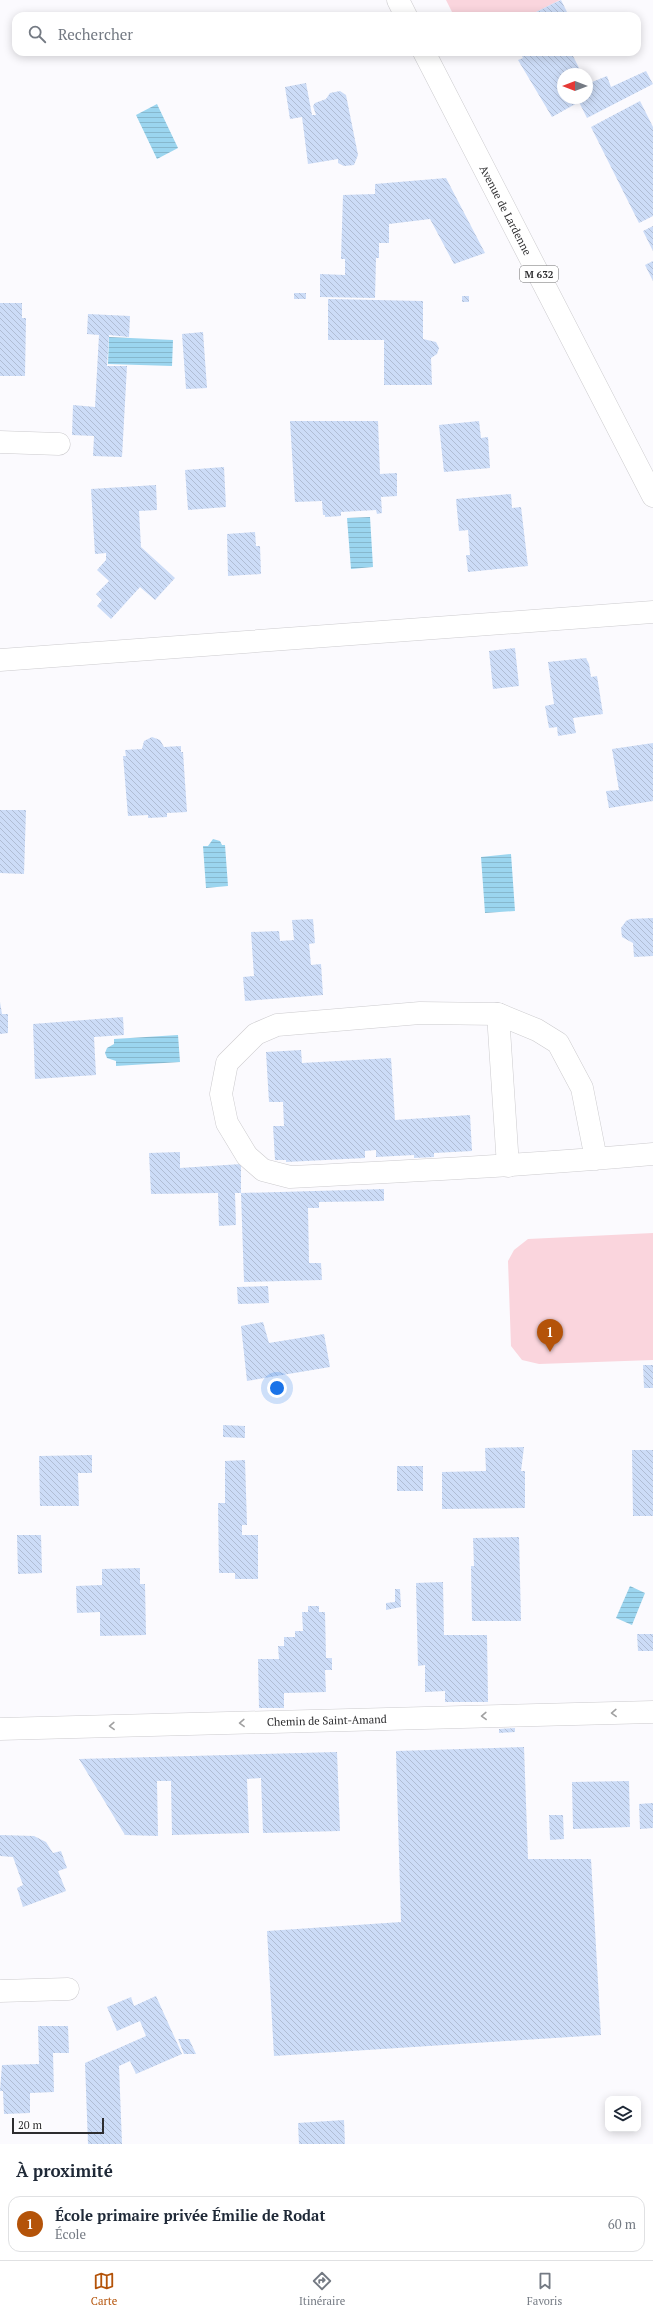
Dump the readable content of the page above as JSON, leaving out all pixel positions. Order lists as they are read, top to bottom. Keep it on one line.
{"streets":{"street":["Avenue de Lardenne","M 632","Chemin de Saint-Amand"]},"one_way":["Chemin de Saint-Amand"],"scale_bar":"20 m","north":"left","page":{"search":"Rechercher","pins":"1","scale":"20 m","heading":"À proximité","list":[{"mark":"1","name":"École primaire privée Émilie de Rodat","note":"École","value":"60 m"}],"nav":["Carte","Itinéraire","Favoris"]}}
